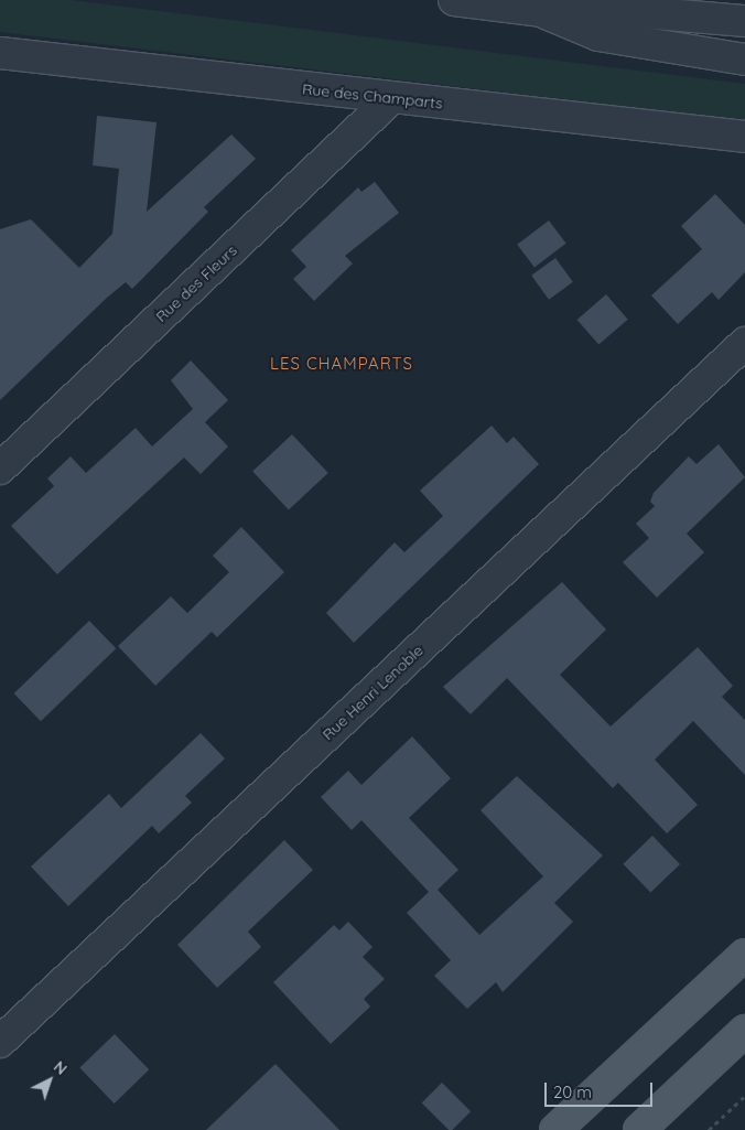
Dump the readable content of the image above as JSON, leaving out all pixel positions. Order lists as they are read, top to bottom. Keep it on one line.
{"streets":{"street":["Rue des Champarts","Rue des Fleurs","Rue Henri Lenoble"]},"crossings":[["Rue des Champarts","Rue des Fleurs"]],"districts":["LES CHAMPARTS"],"scale_bar":"20 m","north":"top right"}
